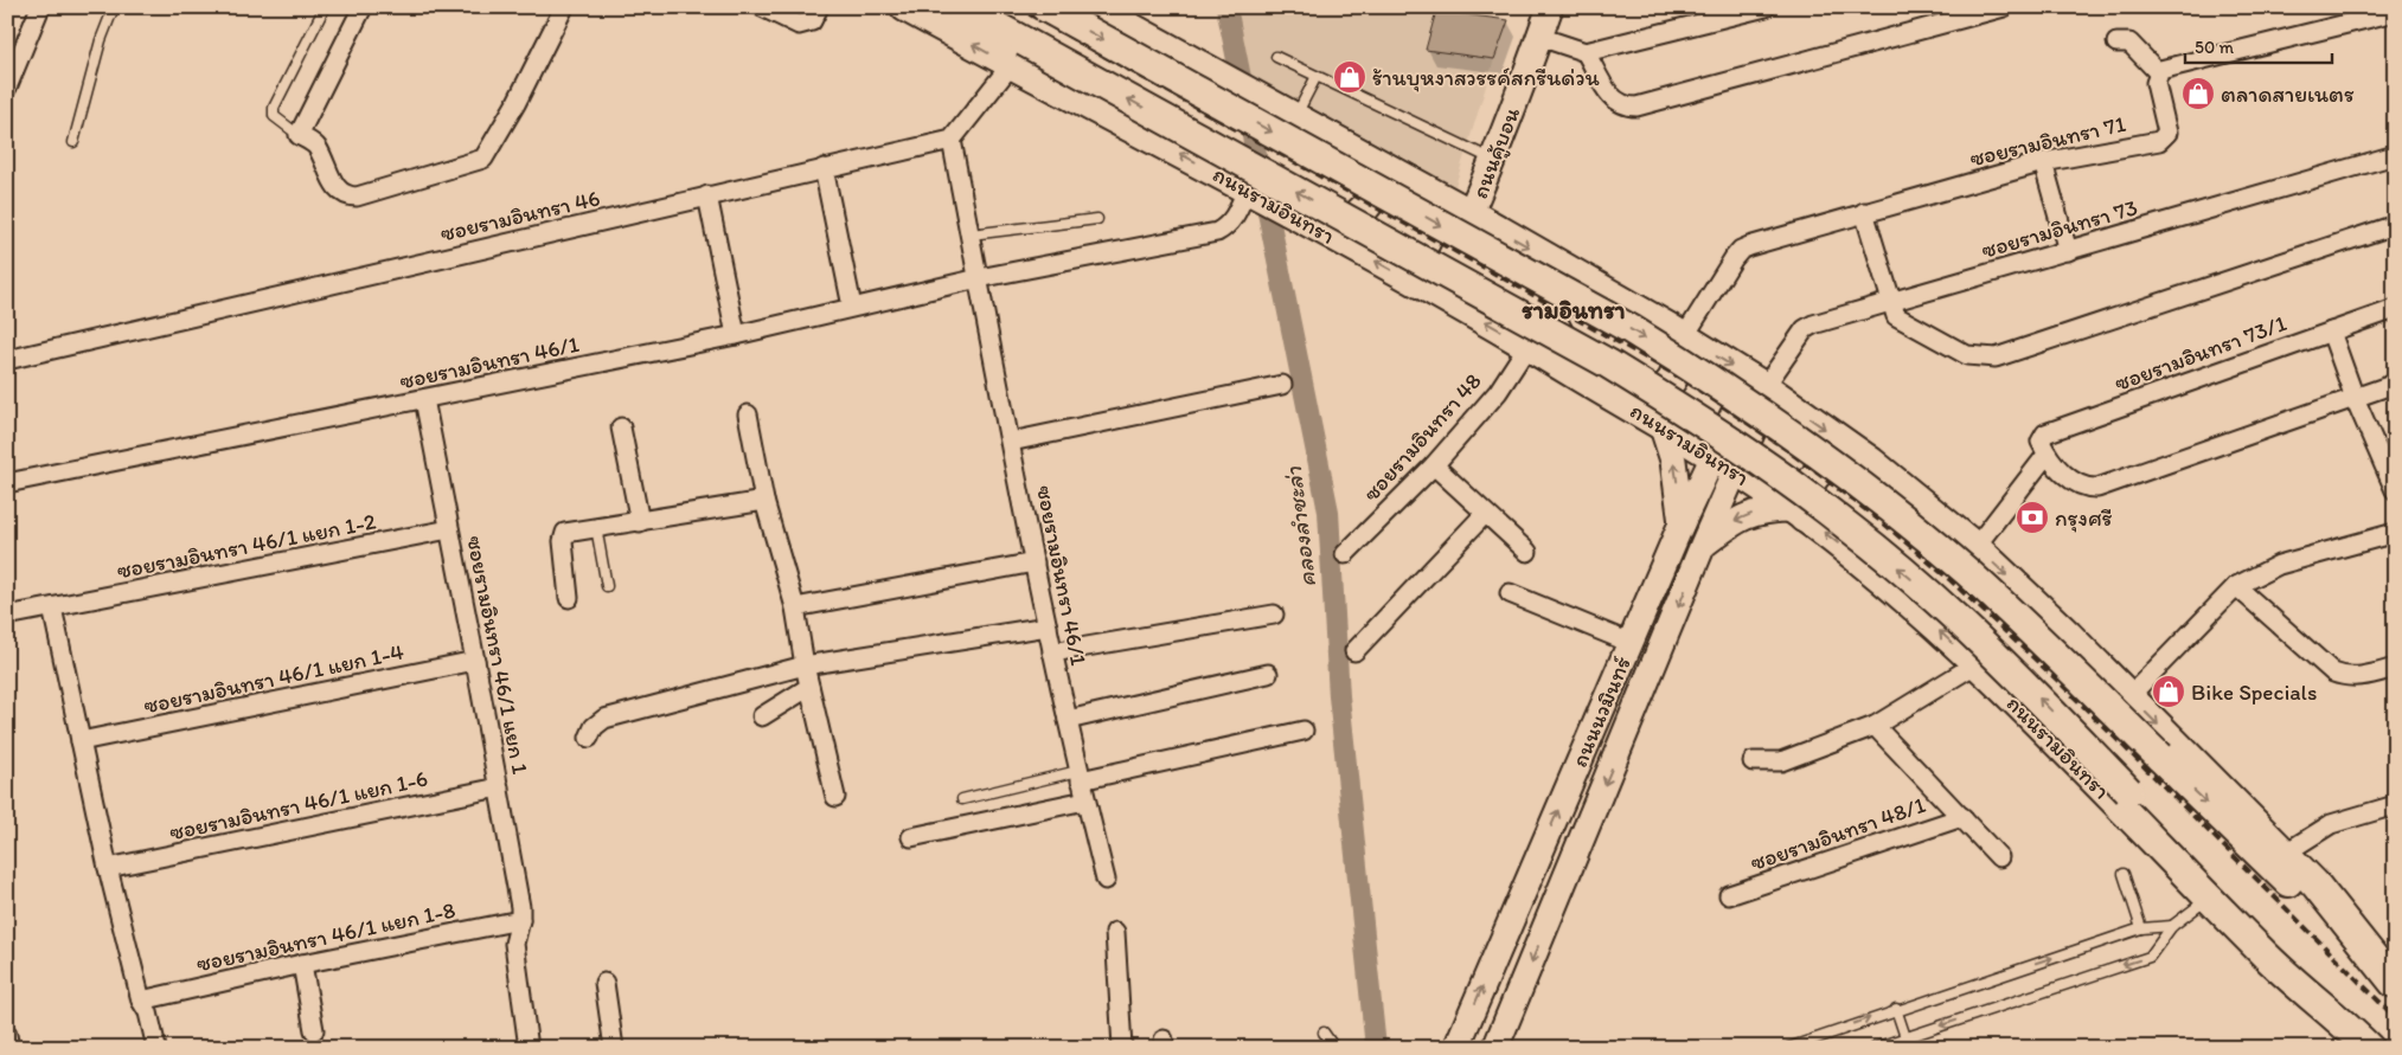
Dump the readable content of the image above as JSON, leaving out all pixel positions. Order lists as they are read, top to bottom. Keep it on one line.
{"streets":{"main road":["ถนนคู้บอน","ถนนรามอินทรา","ถนนนวมินทร์"],"street":["ซอยรามอินทรา 71","ซอยรามอินทรา 46","ซอยรามอินทรา 73","ซอยรามอินทรา 73/1","ซอยรามอินทรา 46/1","ซอยรามอินทรา 48","ซอยรามอินทรา 46/1 แยก 1-2","ซอยรามอินทรา 46/1 แยก 1","ซอยรามอินทรา 46/1 แยก 1-4","ซอยรามอินทรา 46/1 แยก 1-6","ซอยรามอินทรา 48/1","ซอยรามอินทรา 46/1 แยก 1-8"]},"crossings":[["ถนนคู้บอน","ถนนรามอินทรา"],["ถนนรามอินทรา","ซอยรามอินทรา 46/1"],["ถนนรามอินทรา","ซอยรามอินทรา 48"],["ถนนรามอินทรา","ถนนนวมินทร์"],["ซอยรามอินทรา 73","ถนนนวมินทร์"],["ซอยรามอินทรา 46/1","ซอยรามอินทรา 46/1 แยก 1"],["ซอยรามอินทรา 46/1 แยก 1-2","ซอยรามอินทรา 46/1 แยก 1"],["ซอยรามอินทรา 46/1 แยก 1","ซอยรามอินทรา 46/1 แยก 1-4"],["ซอยรามอินทรา 46/1 แยก 1","ซอยรามอินทรา 46/1 แยก 1-6"],["ซอยรามอินทรา 46/1 แยก 1","ซอยรามอินทรา 46/1 แยก 1-8"]],"districts":["รามอินทรา"],"water":["คลองลำชะล่า"],"places":{"shop":["ร้านบุหงาสวรรค์สกรีนด่วน","ตลาดสายเนตร","Bike Specials"],"bank":["กรุงศรี"]},"scale_bar":"50 m"}
